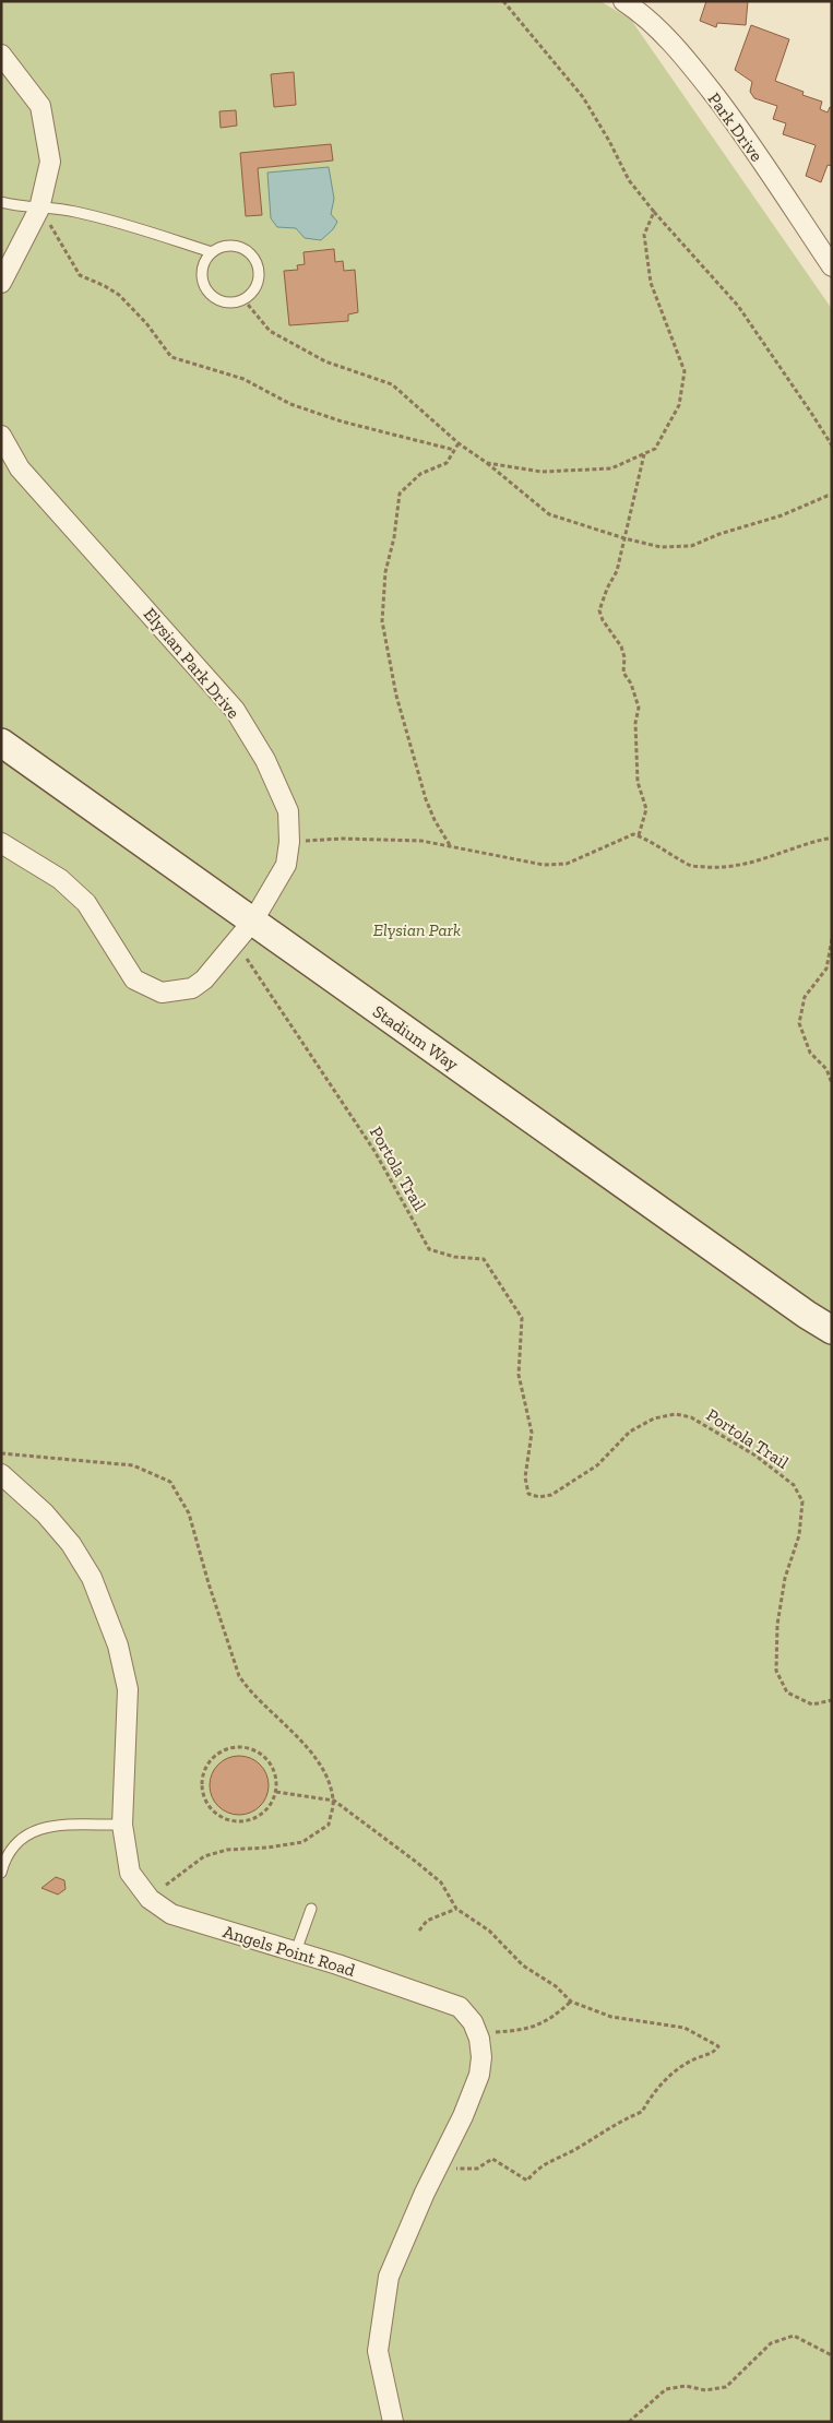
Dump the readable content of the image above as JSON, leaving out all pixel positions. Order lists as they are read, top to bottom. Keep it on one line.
{"streets":{"main road":["Stadium Way"],"street":["Park Drive","Elysian Park Drive","Angels Point Road"],"path":["Portola Trail"]},"crossings":[["Elysian Park Drive","Stadium Way"]],"parks":["Elysian Park"]}
